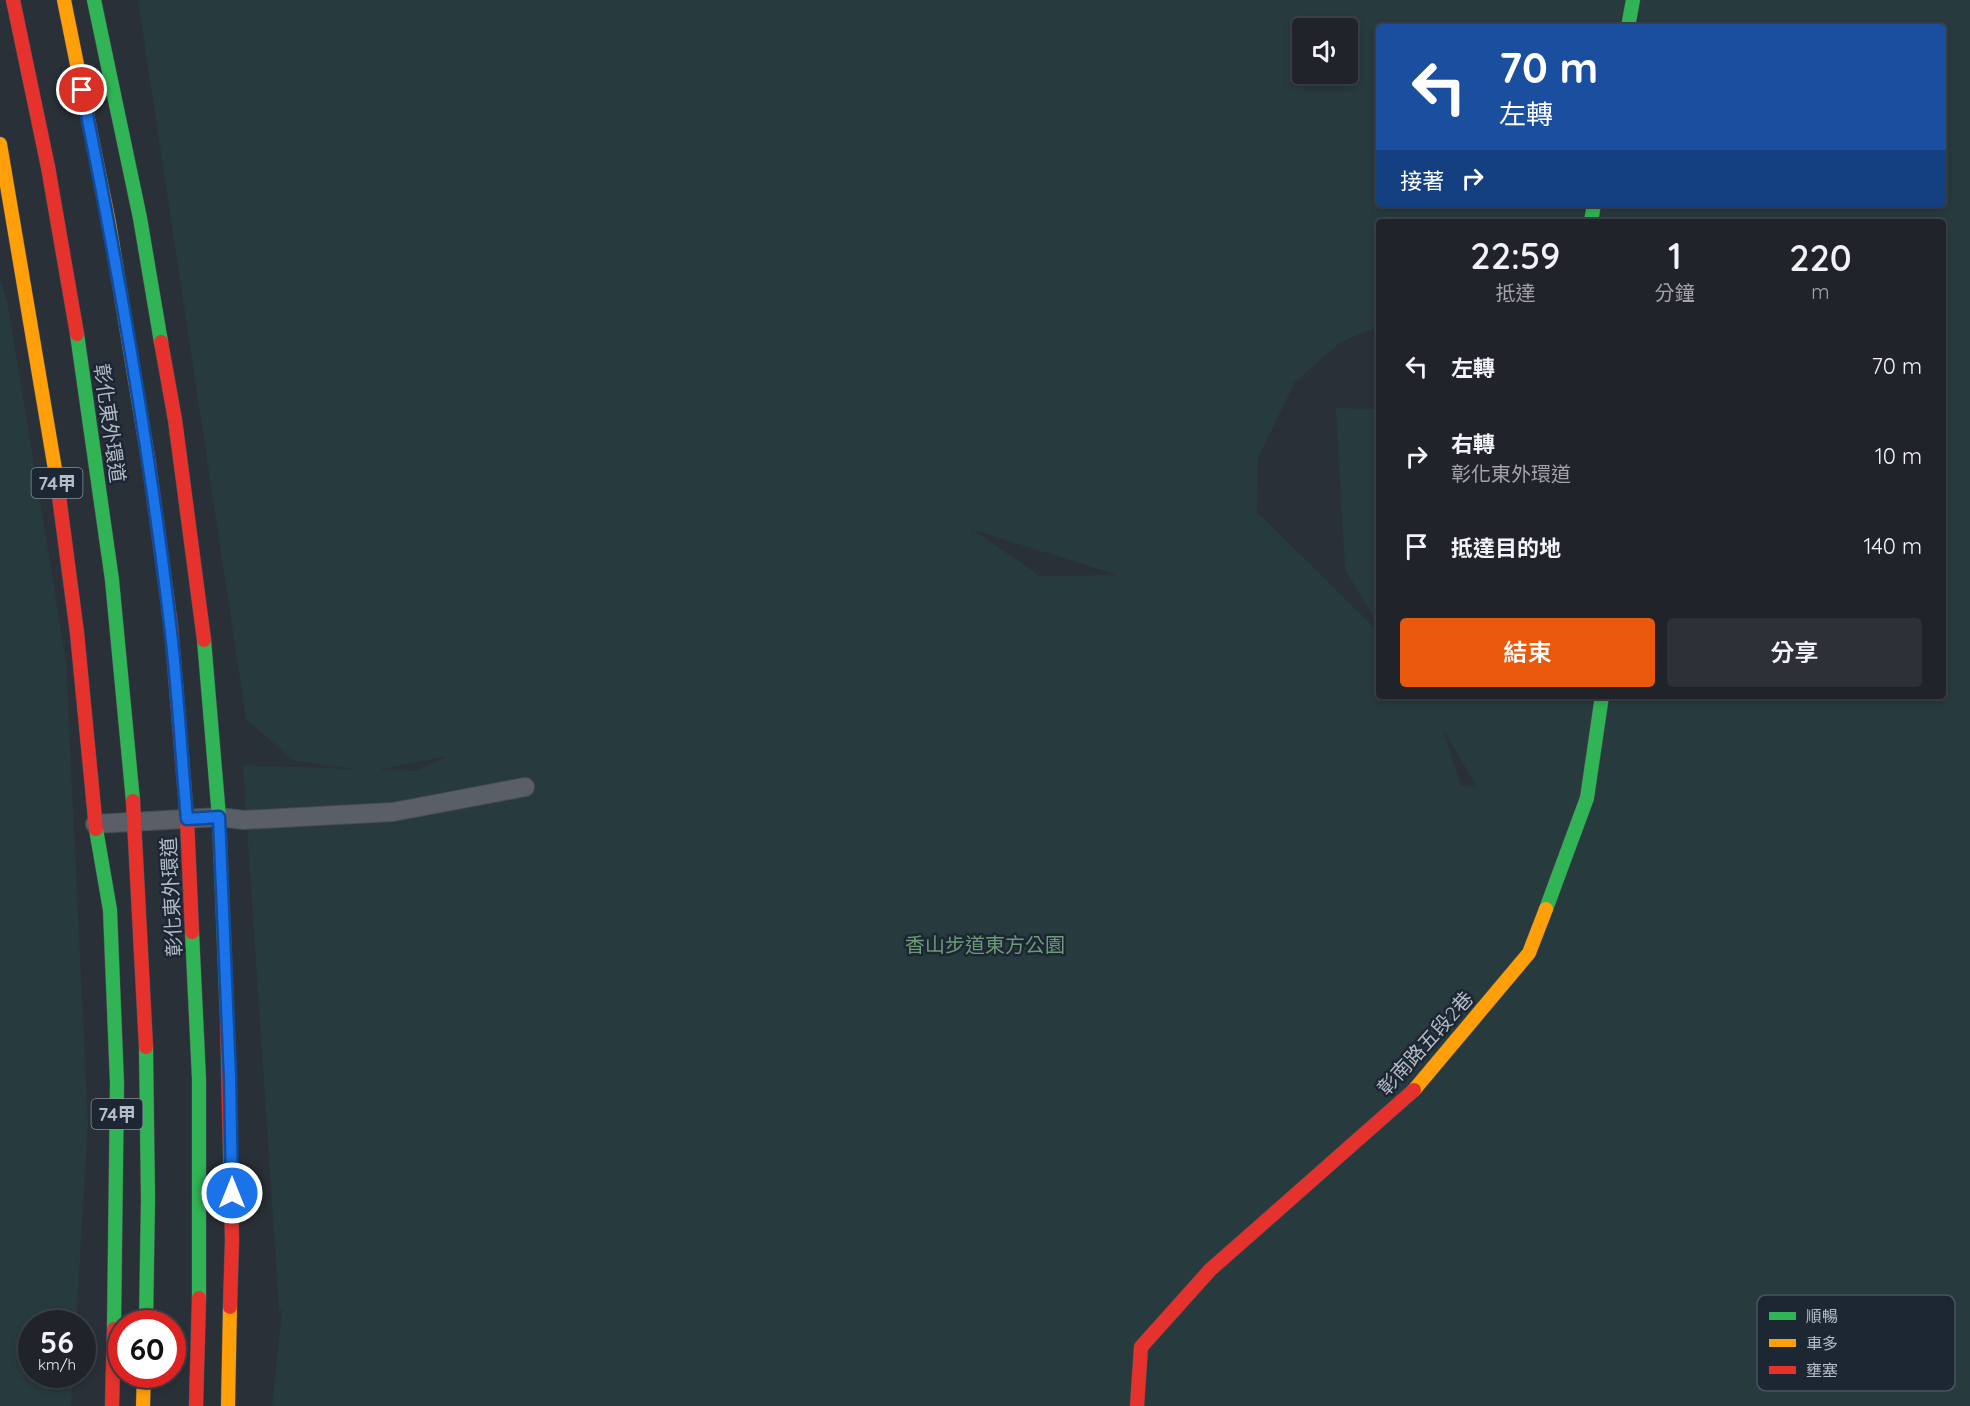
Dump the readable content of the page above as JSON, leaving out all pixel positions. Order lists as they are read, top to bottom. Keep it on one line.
{"streets":{"main road":["彰化東外環道","74甲","彰南路五段2巷"]},"parks":["香山步道東方公園"],"legend":["順暢","車多","壅塞"],"page":{"turn":["70 m","左轉"],"then":"接著","eta":["22:59","抵達","1","分鐘","220","m"],"list":[{"name":"左轉","value":"70 m"},{"name":"右轉","note":"彰化東外環道","value":"10 m"},{"name":"抵達目的地","value":"140 m"}],"buttons":["結束","分享"],"speed":"56 km/h","limit":"60"}}
